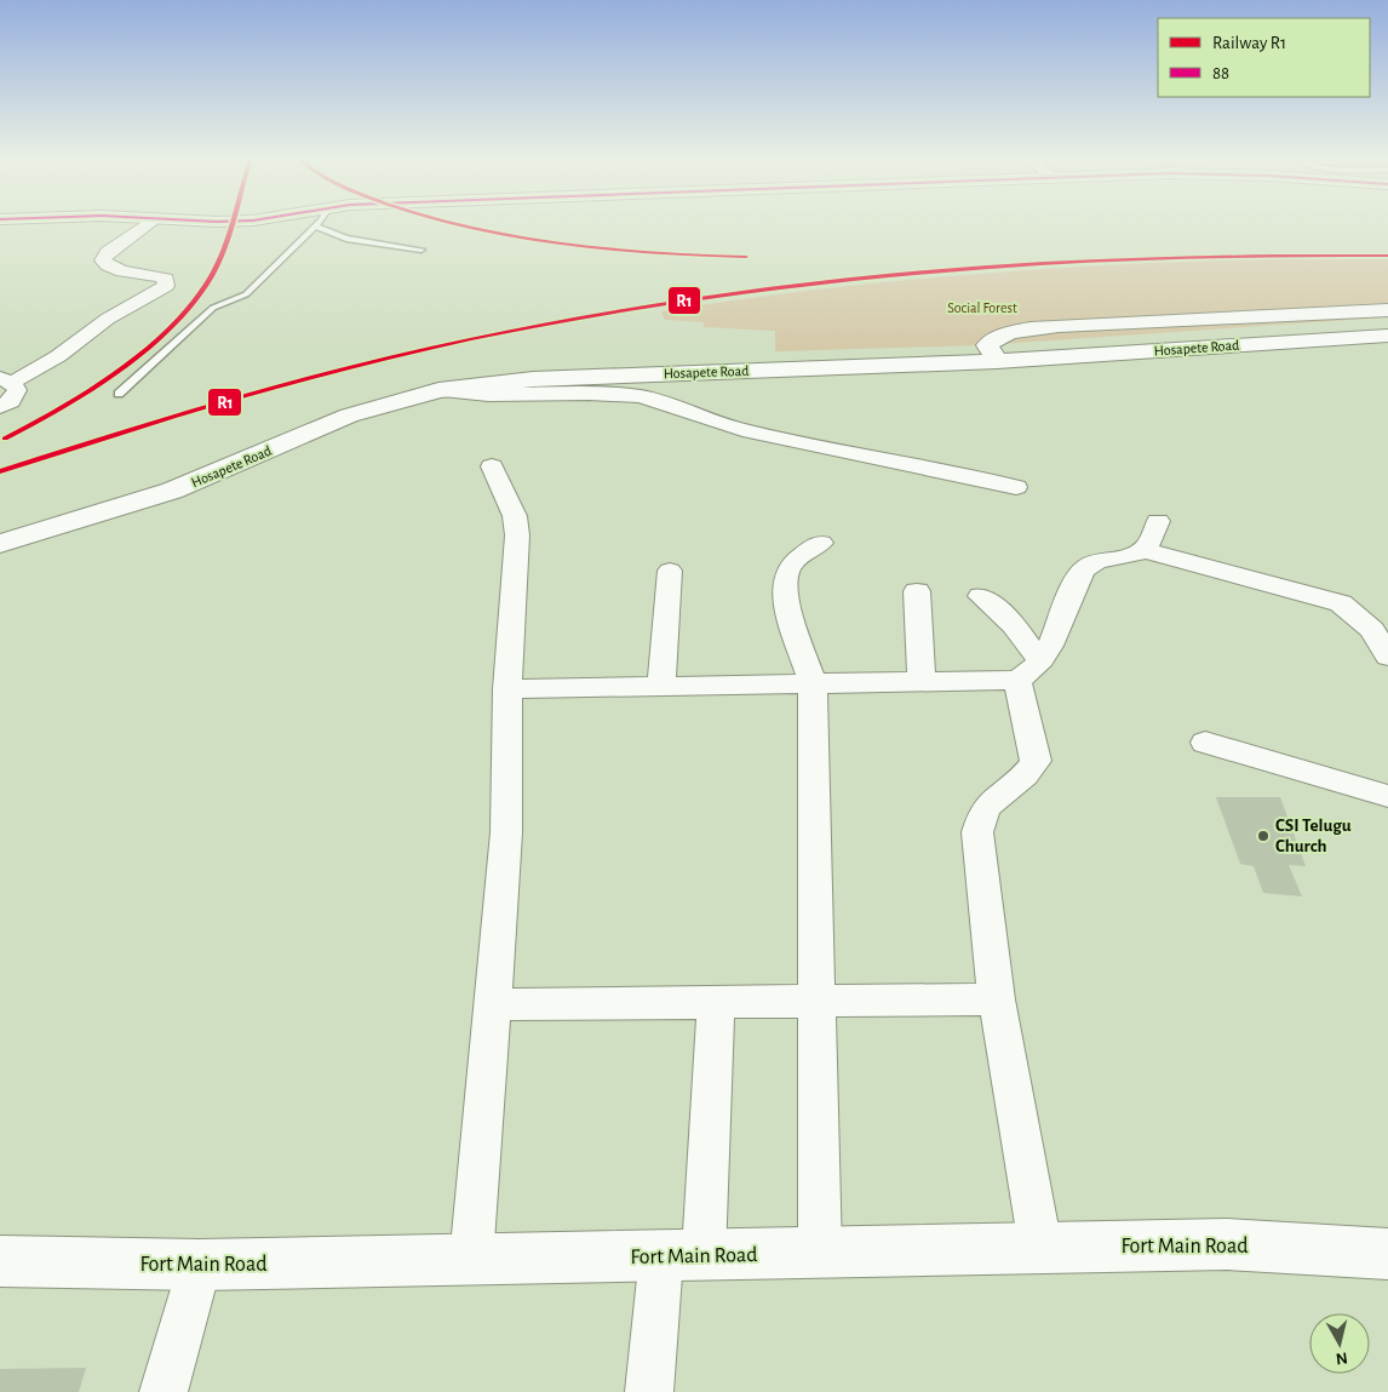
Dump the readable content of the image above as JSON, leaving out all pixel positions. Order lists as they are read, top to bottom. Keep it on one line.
{"streets":{"main road":["Hosapete Road","Fort Main Road"]},"parks":["Social Forest"],"places":["CSI Telugu Church"],"lines":["rail line R1"],"legend":["Railway R1","88"],"north":"bottom"}
